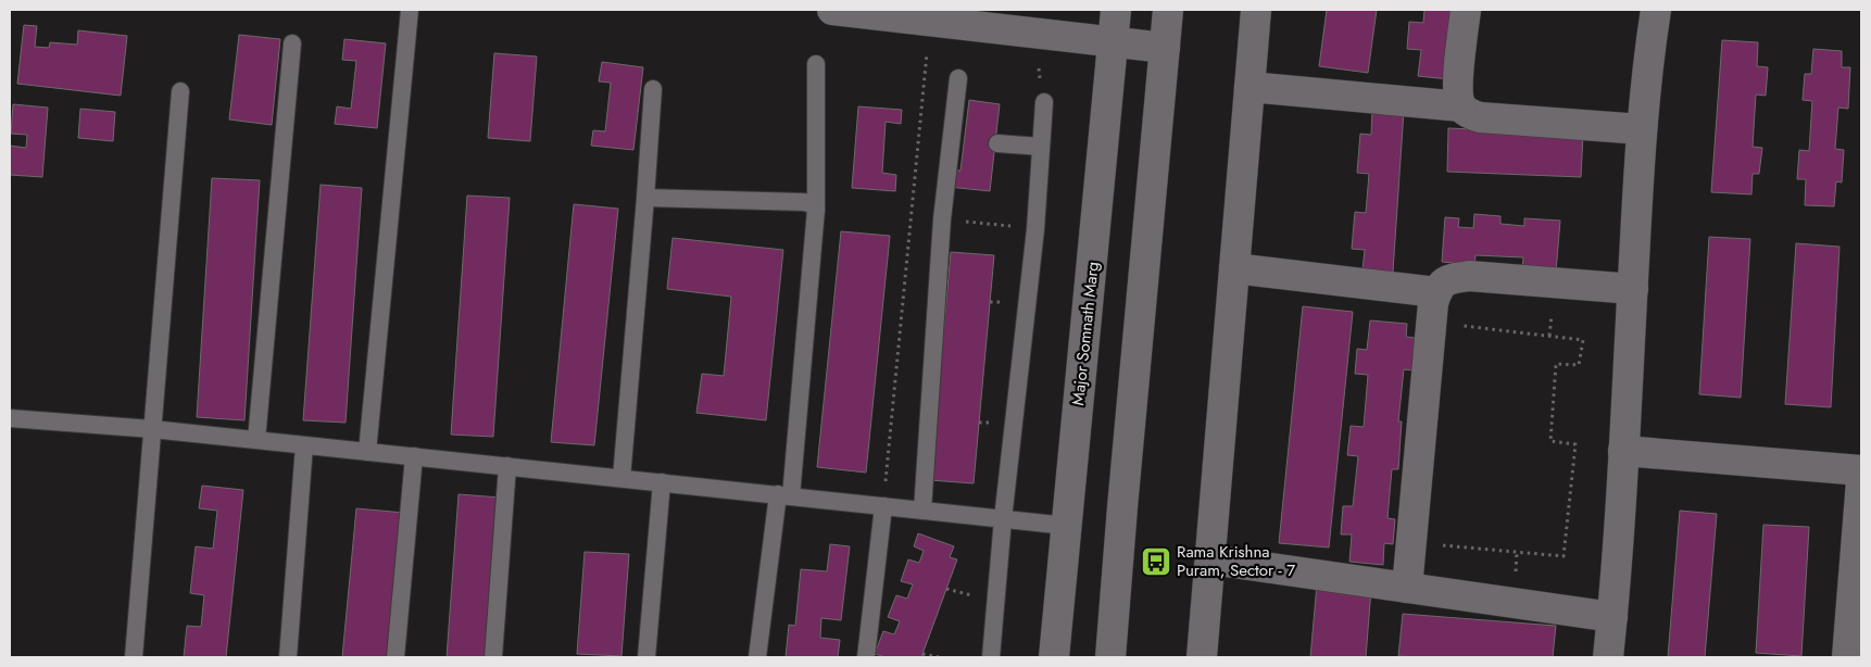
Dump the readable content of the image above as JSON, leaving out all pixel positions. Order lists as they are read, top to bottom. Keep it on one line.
{"streets":{"street":["Major Somnath Marg"]},"places":{"bus stop":["Rama Krishna Puram, Sector - 7"]}}
